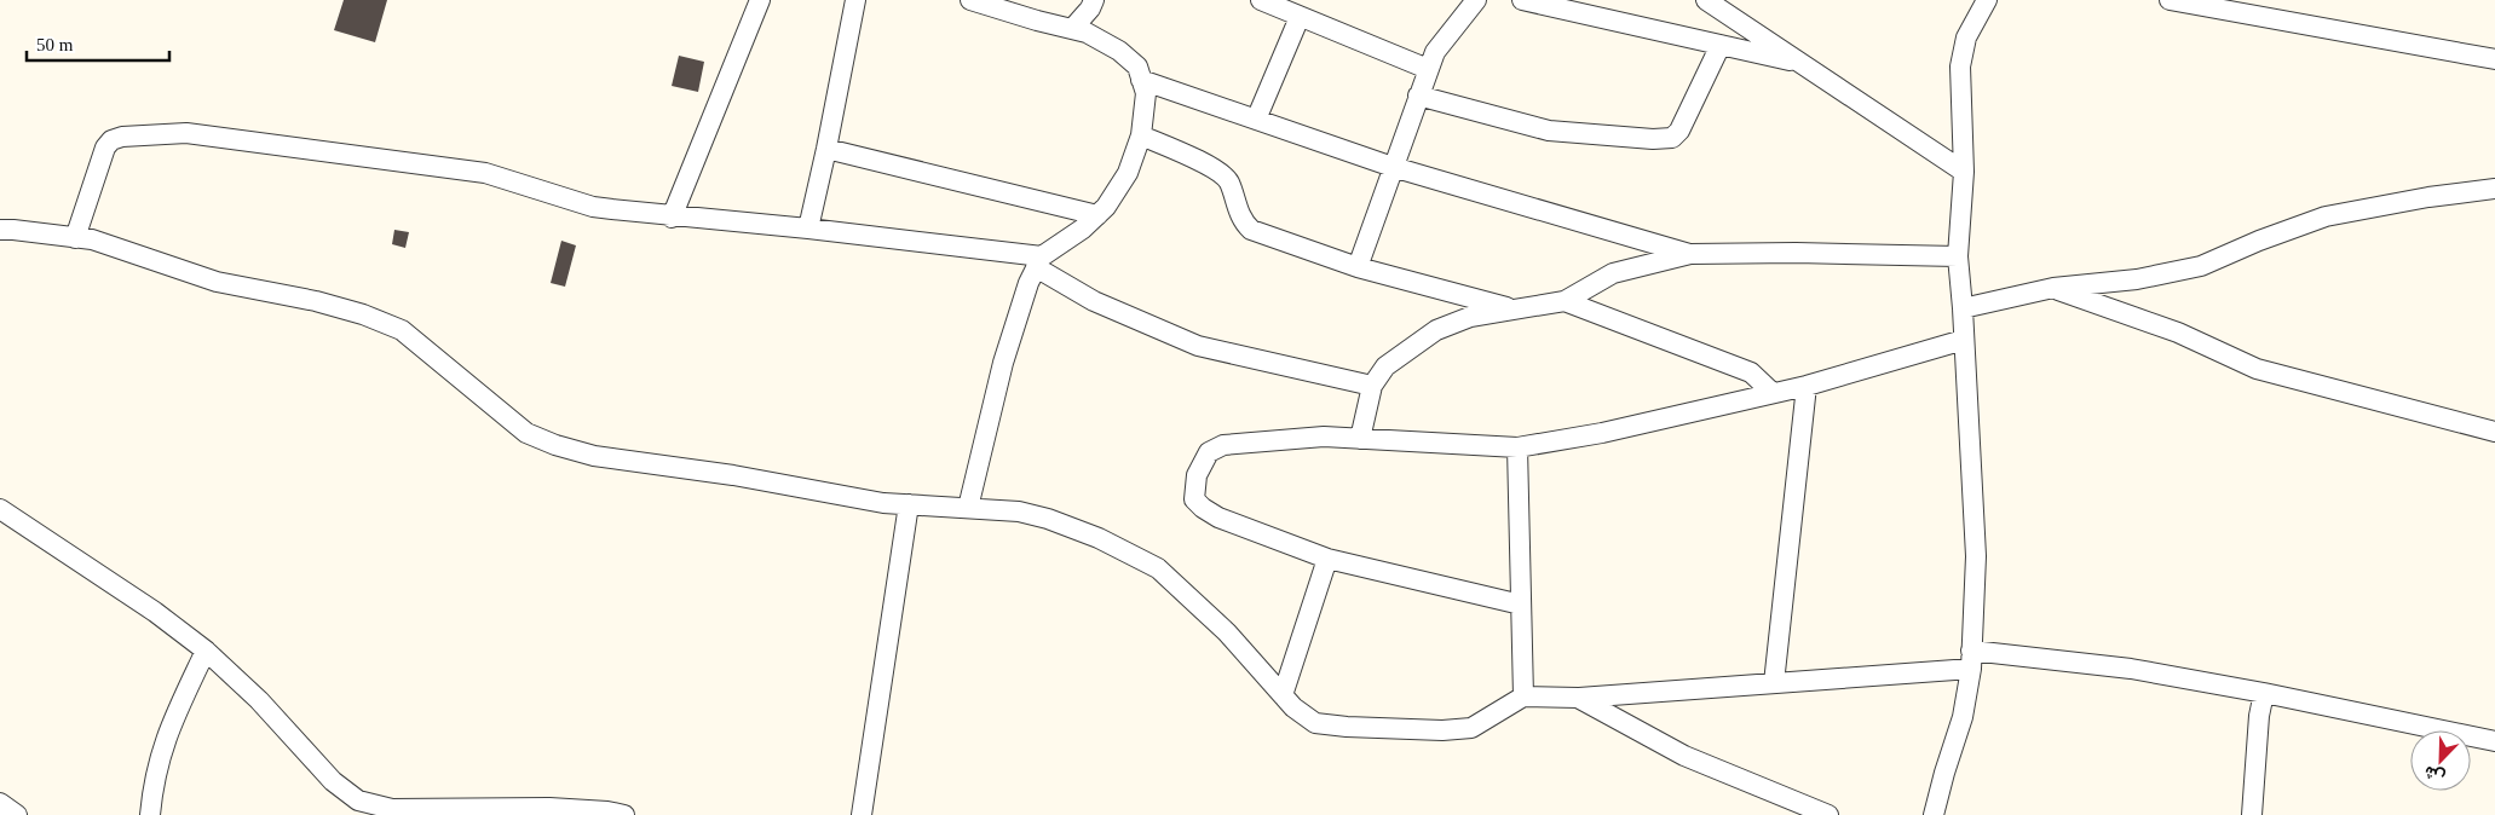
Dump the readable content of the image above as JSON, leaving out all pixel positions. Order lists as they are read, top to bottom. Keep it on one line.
{"scale_bar":"50 m","north":"bottom left"}
